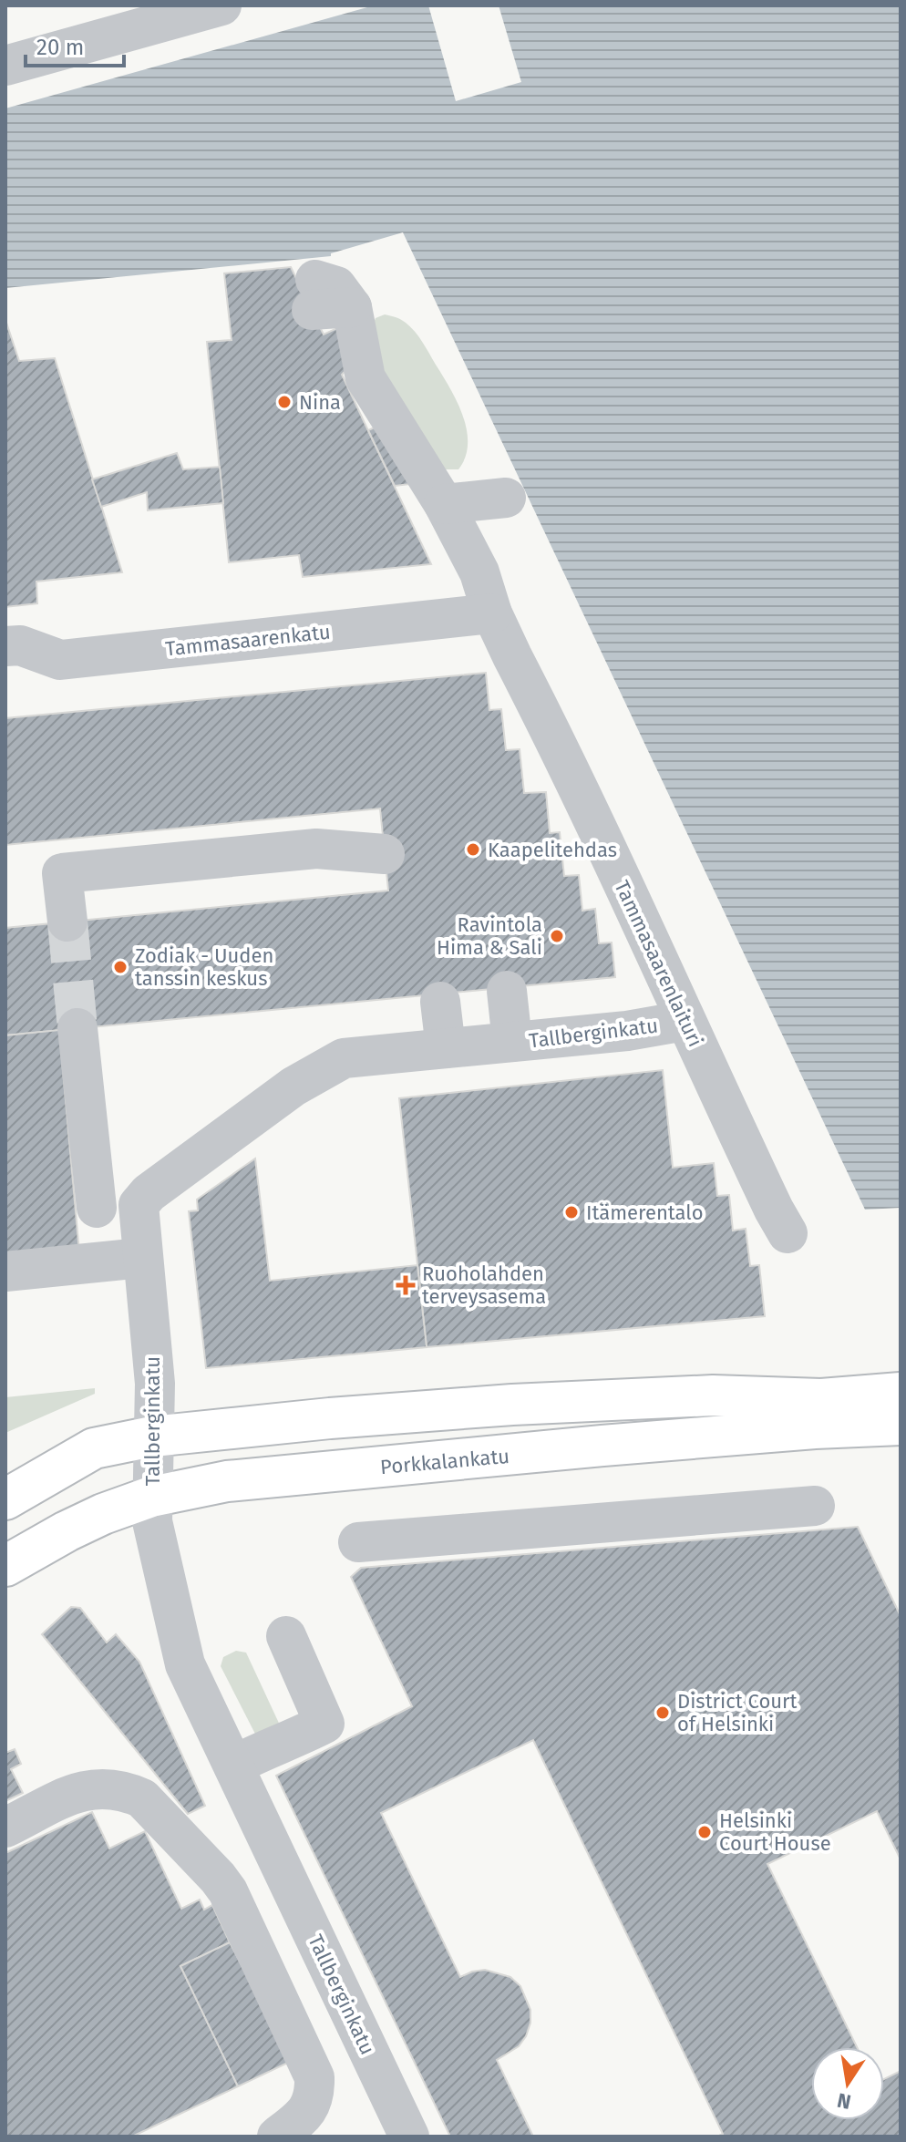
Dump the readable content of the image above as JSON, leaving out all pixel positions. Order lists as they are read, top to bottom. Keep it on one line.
{"streets":{"main road":["Porkkalankatu"],"street":["Tammasaarenkatu","Tammasaarenlaituri","Tallberginkatu"]},"crossings":[["Tammasaarenkatu","Tammasaarenlaituri"],["Tammasaarenlaituri","Tallberginkatu"],["Tallberginkatu","Porkkalankatu"]],"places":{"other":["Nina","Kaapelitehdas","Ravintola Hima & Sali","Zodiak - Uuden tanssin keskus","Itämerentalo","District Court of Helsinki","Helsinki Court House"],"health":["Ruoholahden terveysasema"]},"scale_bar":"20 m","north":"bottom"}
